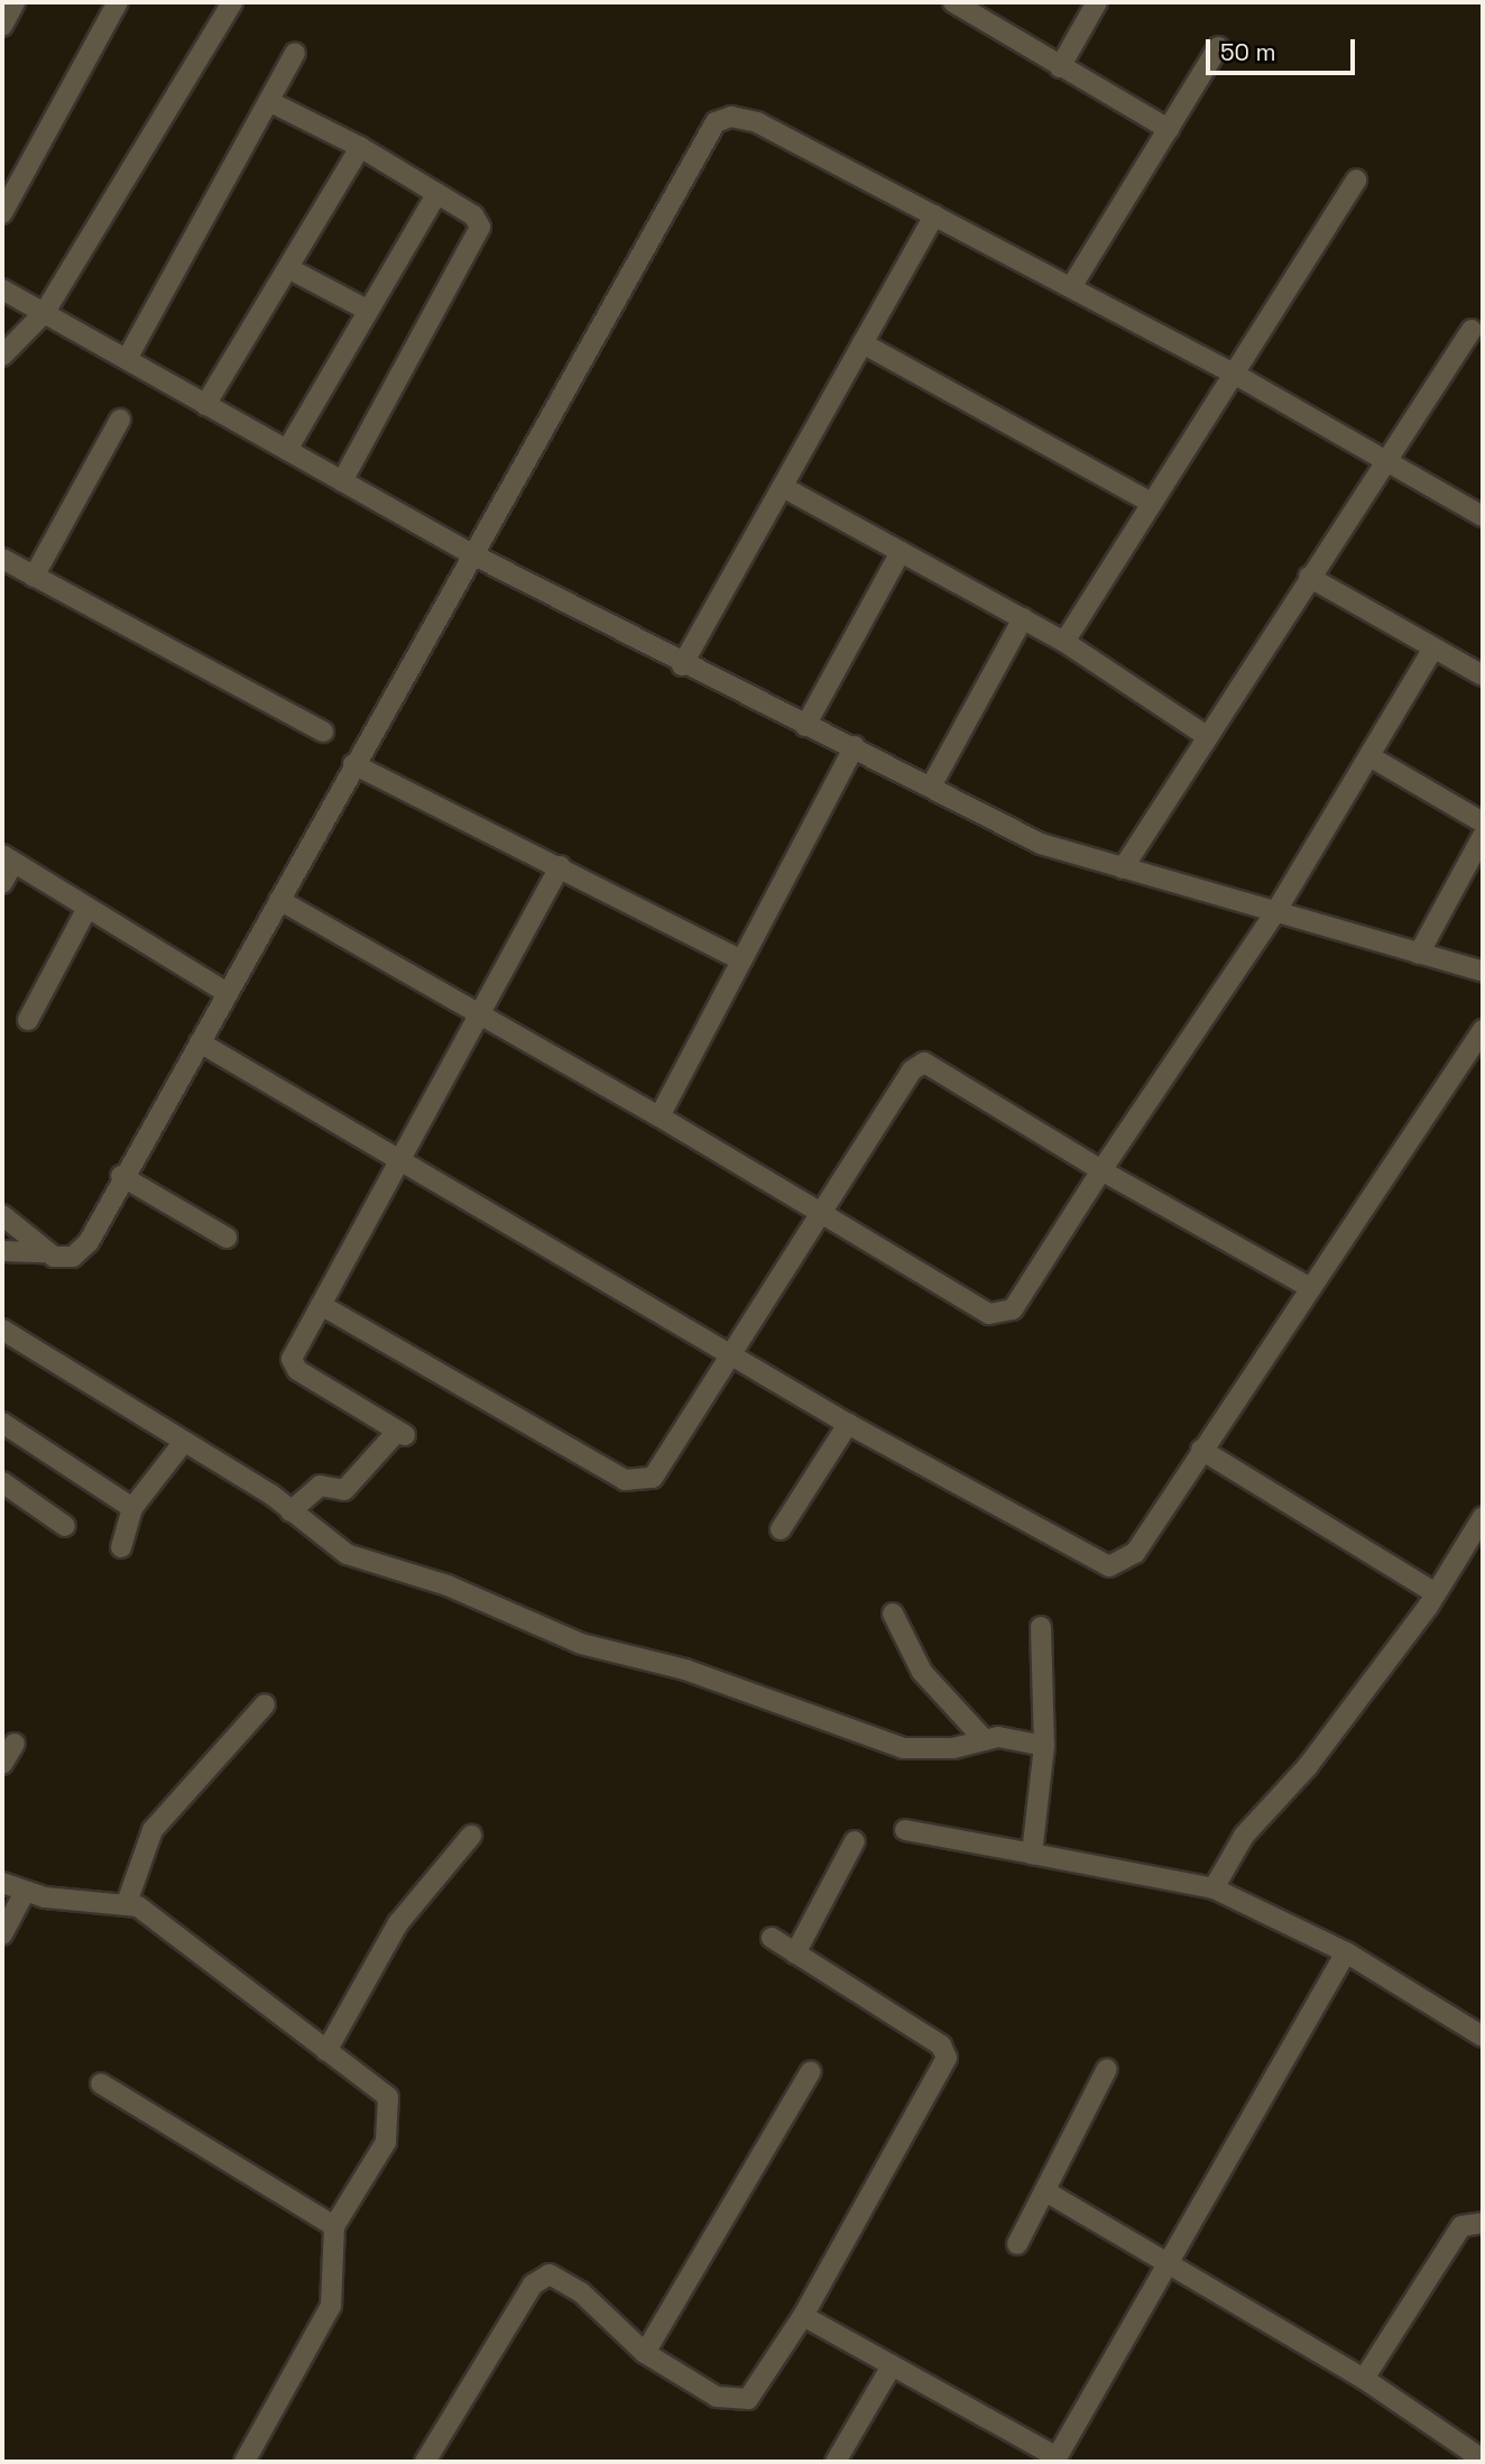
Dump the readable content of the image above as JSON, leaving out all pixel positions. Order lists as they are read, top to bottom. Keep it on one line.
{"scale_bar":"50 m"}
